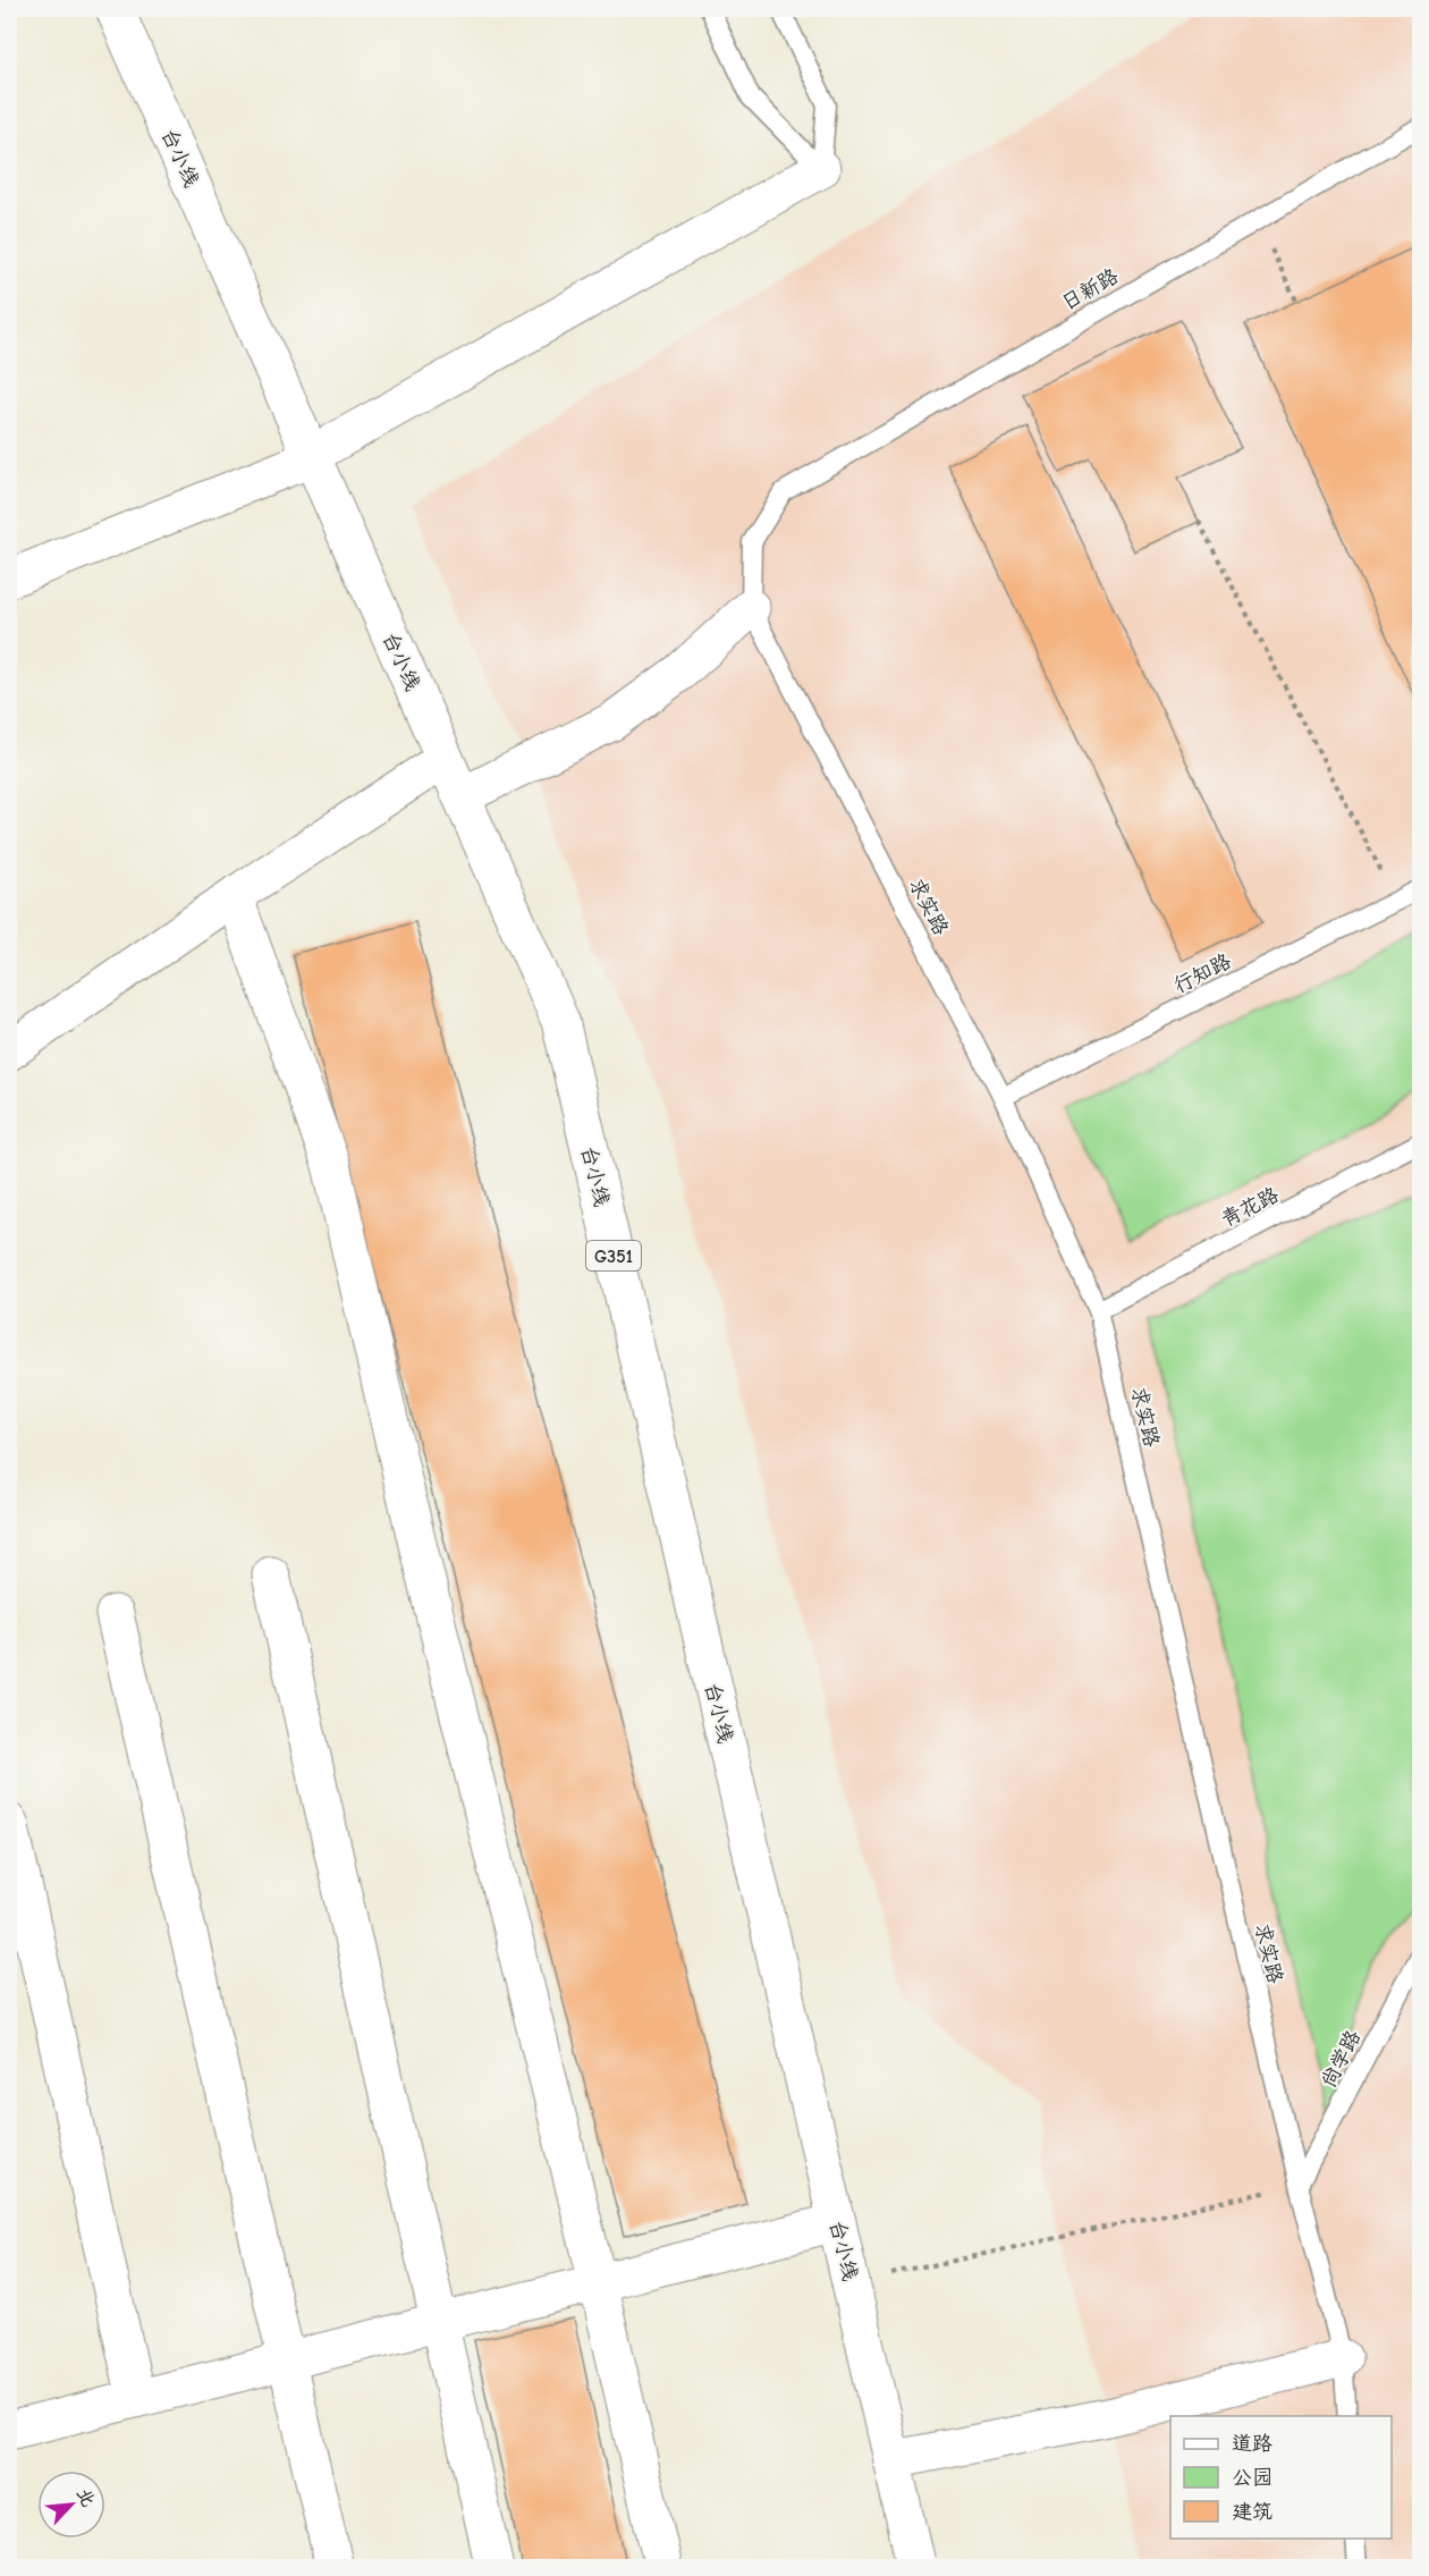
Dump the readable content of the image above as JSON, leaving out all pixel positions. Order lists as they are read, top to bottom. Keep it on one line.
{"streets":{"main road":["台小线","G351"],"lane":["日新路","求实路","行知路","青花路","尚学路"]},"crossings":[["日新路","求实路"],["求实路","行知路"],["求实路","青花路"],["求实路","尚学路"]],"legend":["道路","公园","建筑"],"north":"top right"}
